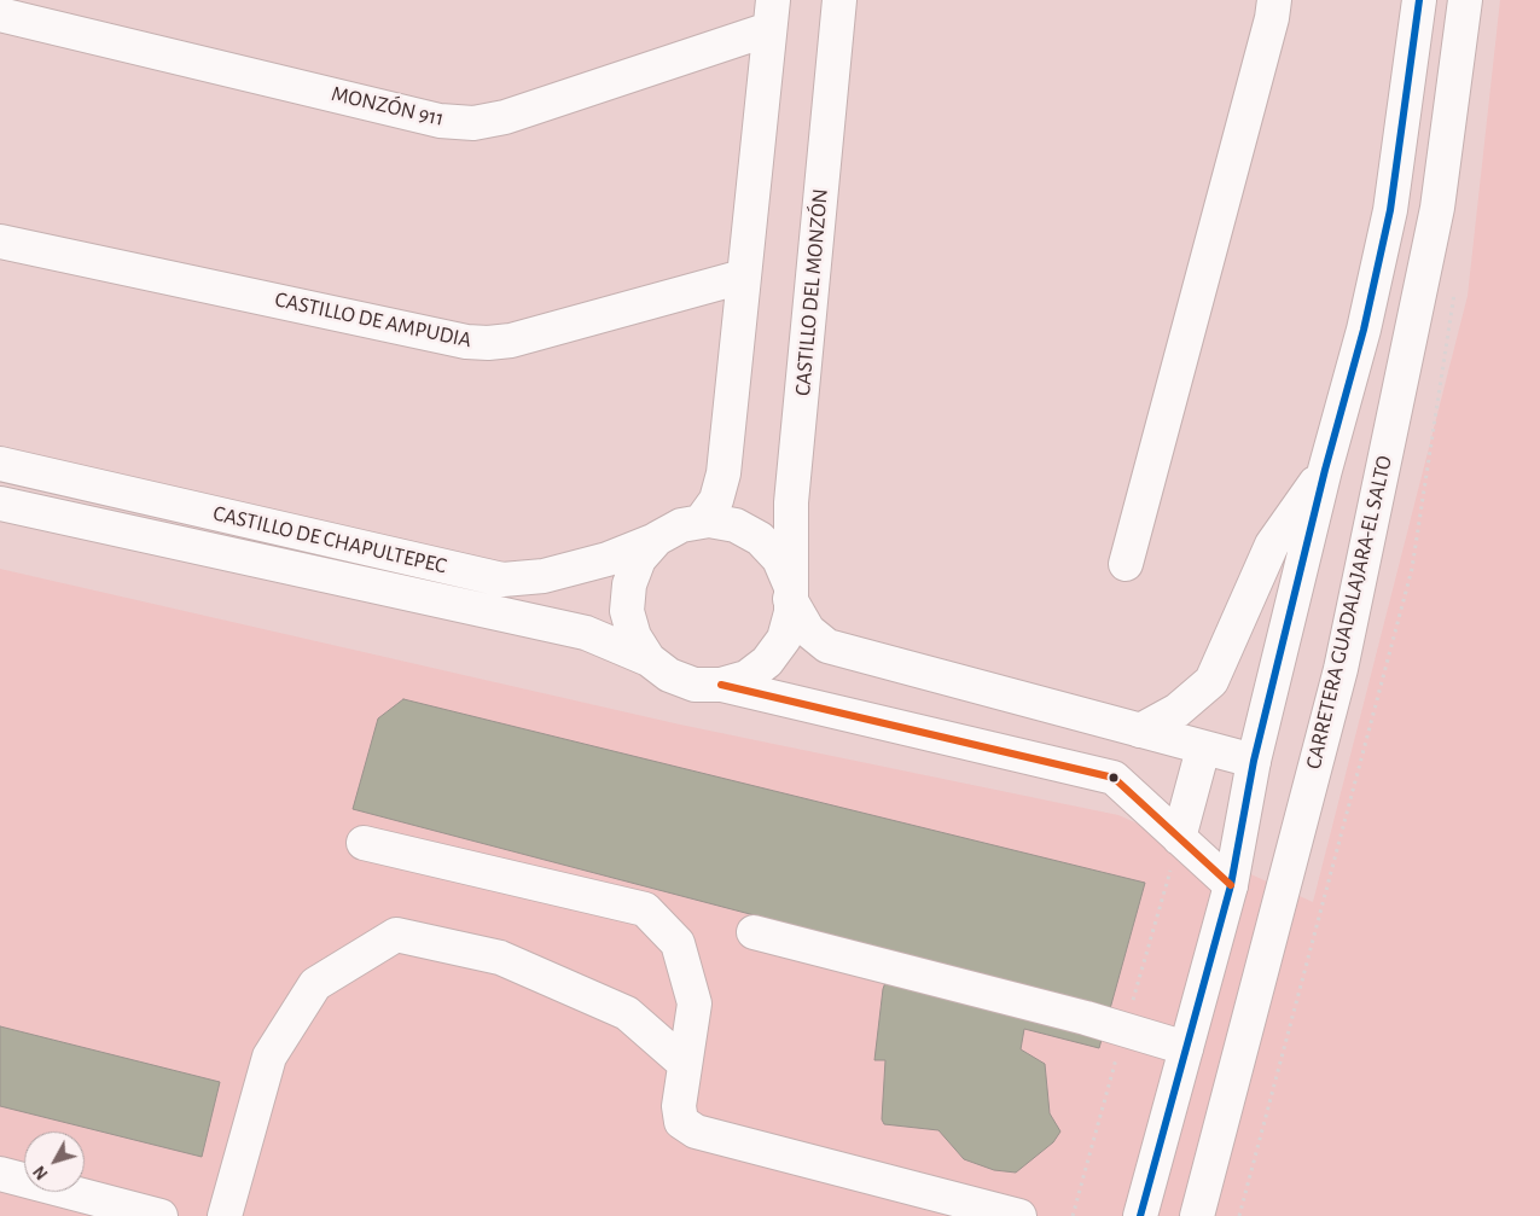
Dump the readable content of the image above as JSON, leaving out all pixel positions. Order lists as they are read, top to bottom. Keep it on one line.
{"streets":{"street":["MONZÓN 911","CASTILLO DEL MONZÓN","CASTILLO DE AMPUDIA","CASTILLO DE CHAPULTEPEC","CARRETERA GUADALAJARA-EL SALTO"]},"crossings":[["CASTILLO DEL MONZÓN","CASTILLO DE CHAPULTEPEC"]],"north":"bottom left"}
